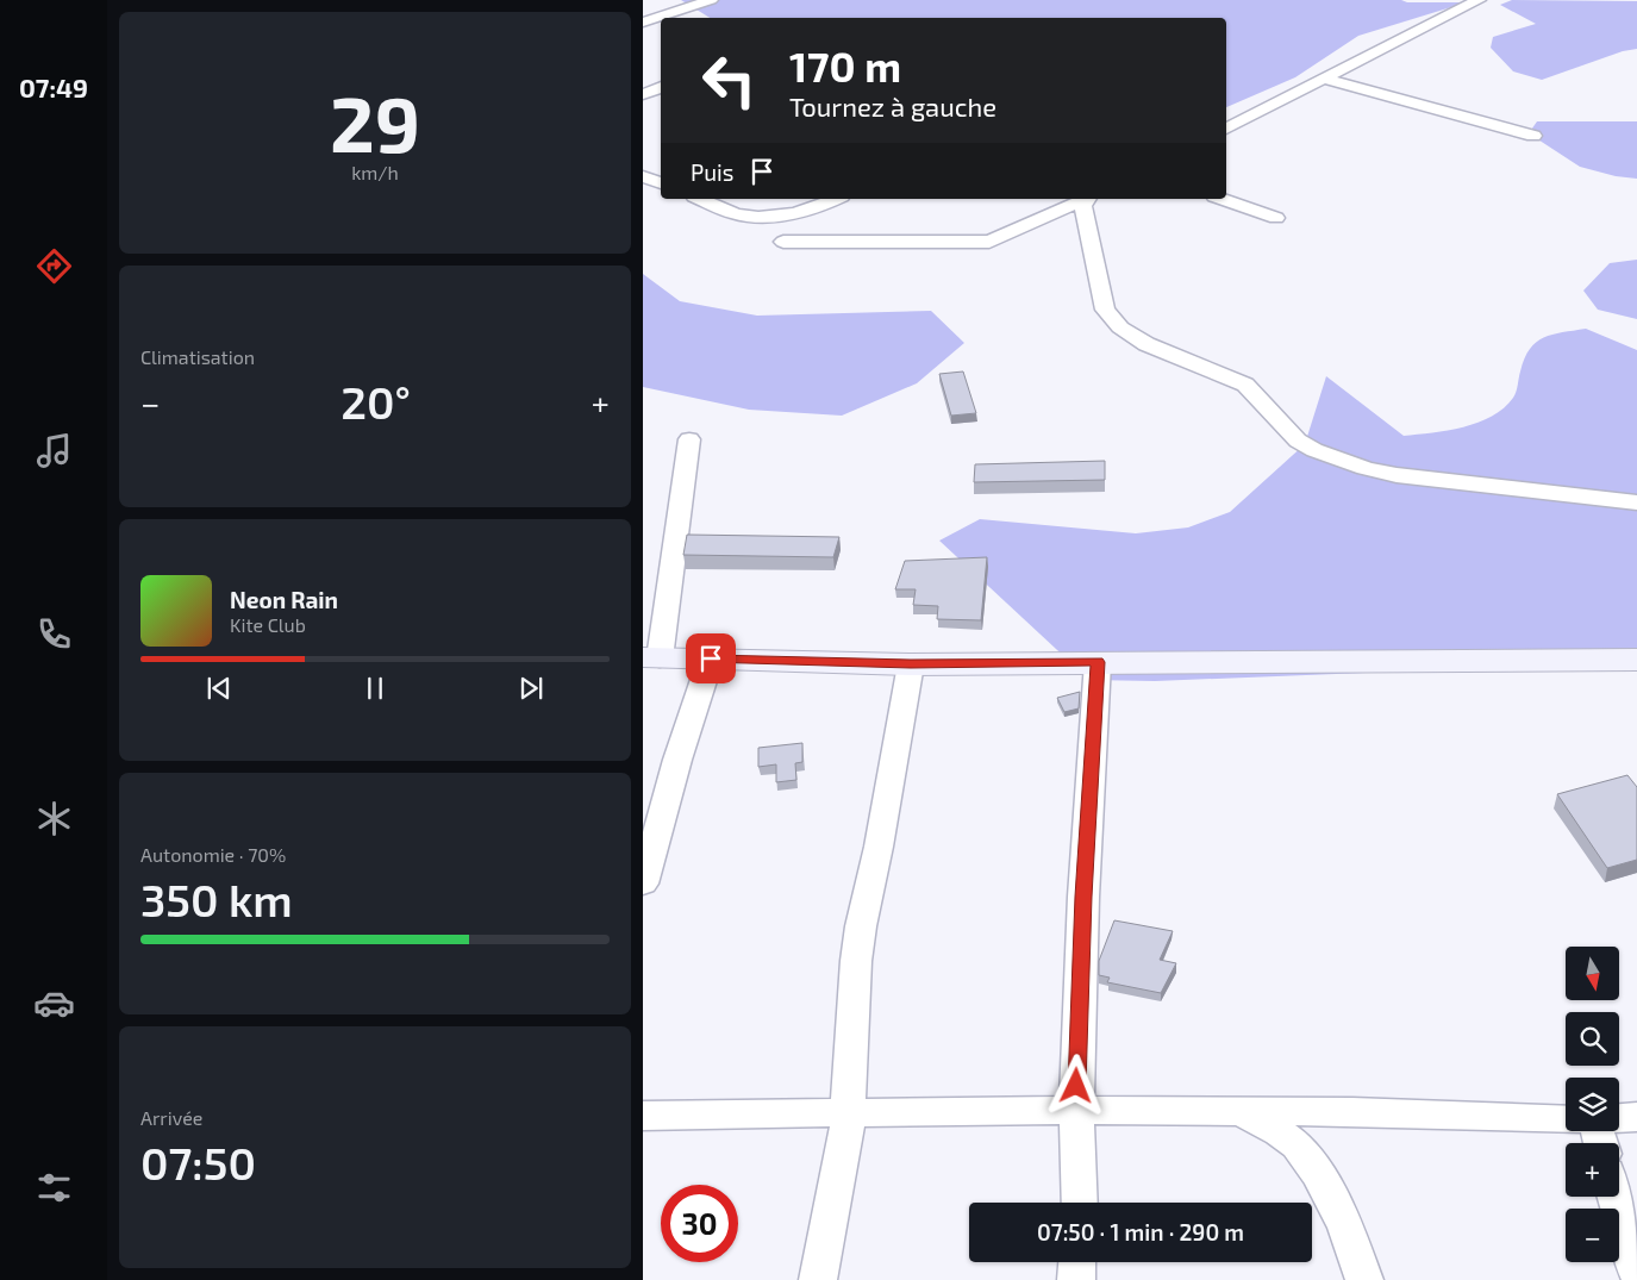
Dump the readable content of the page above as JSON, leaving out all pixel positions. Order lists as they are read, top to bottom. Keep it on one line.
{"north":"bottom","page":{"tabs":"07:49","tile":[["29","km/h"],"Climatisation",["Autonomie · 70%","350 km"],["Arrivée","07:50"]],"turn":["170 m","Tournez à gauche"],"then":"Puis","heat":["−","20°","+"],"song":["Neon Rain","Kite Club"],"map_buttons":["+","−"],"limit":"30","trip":"07:50 · 1 min · 290 m"}}
